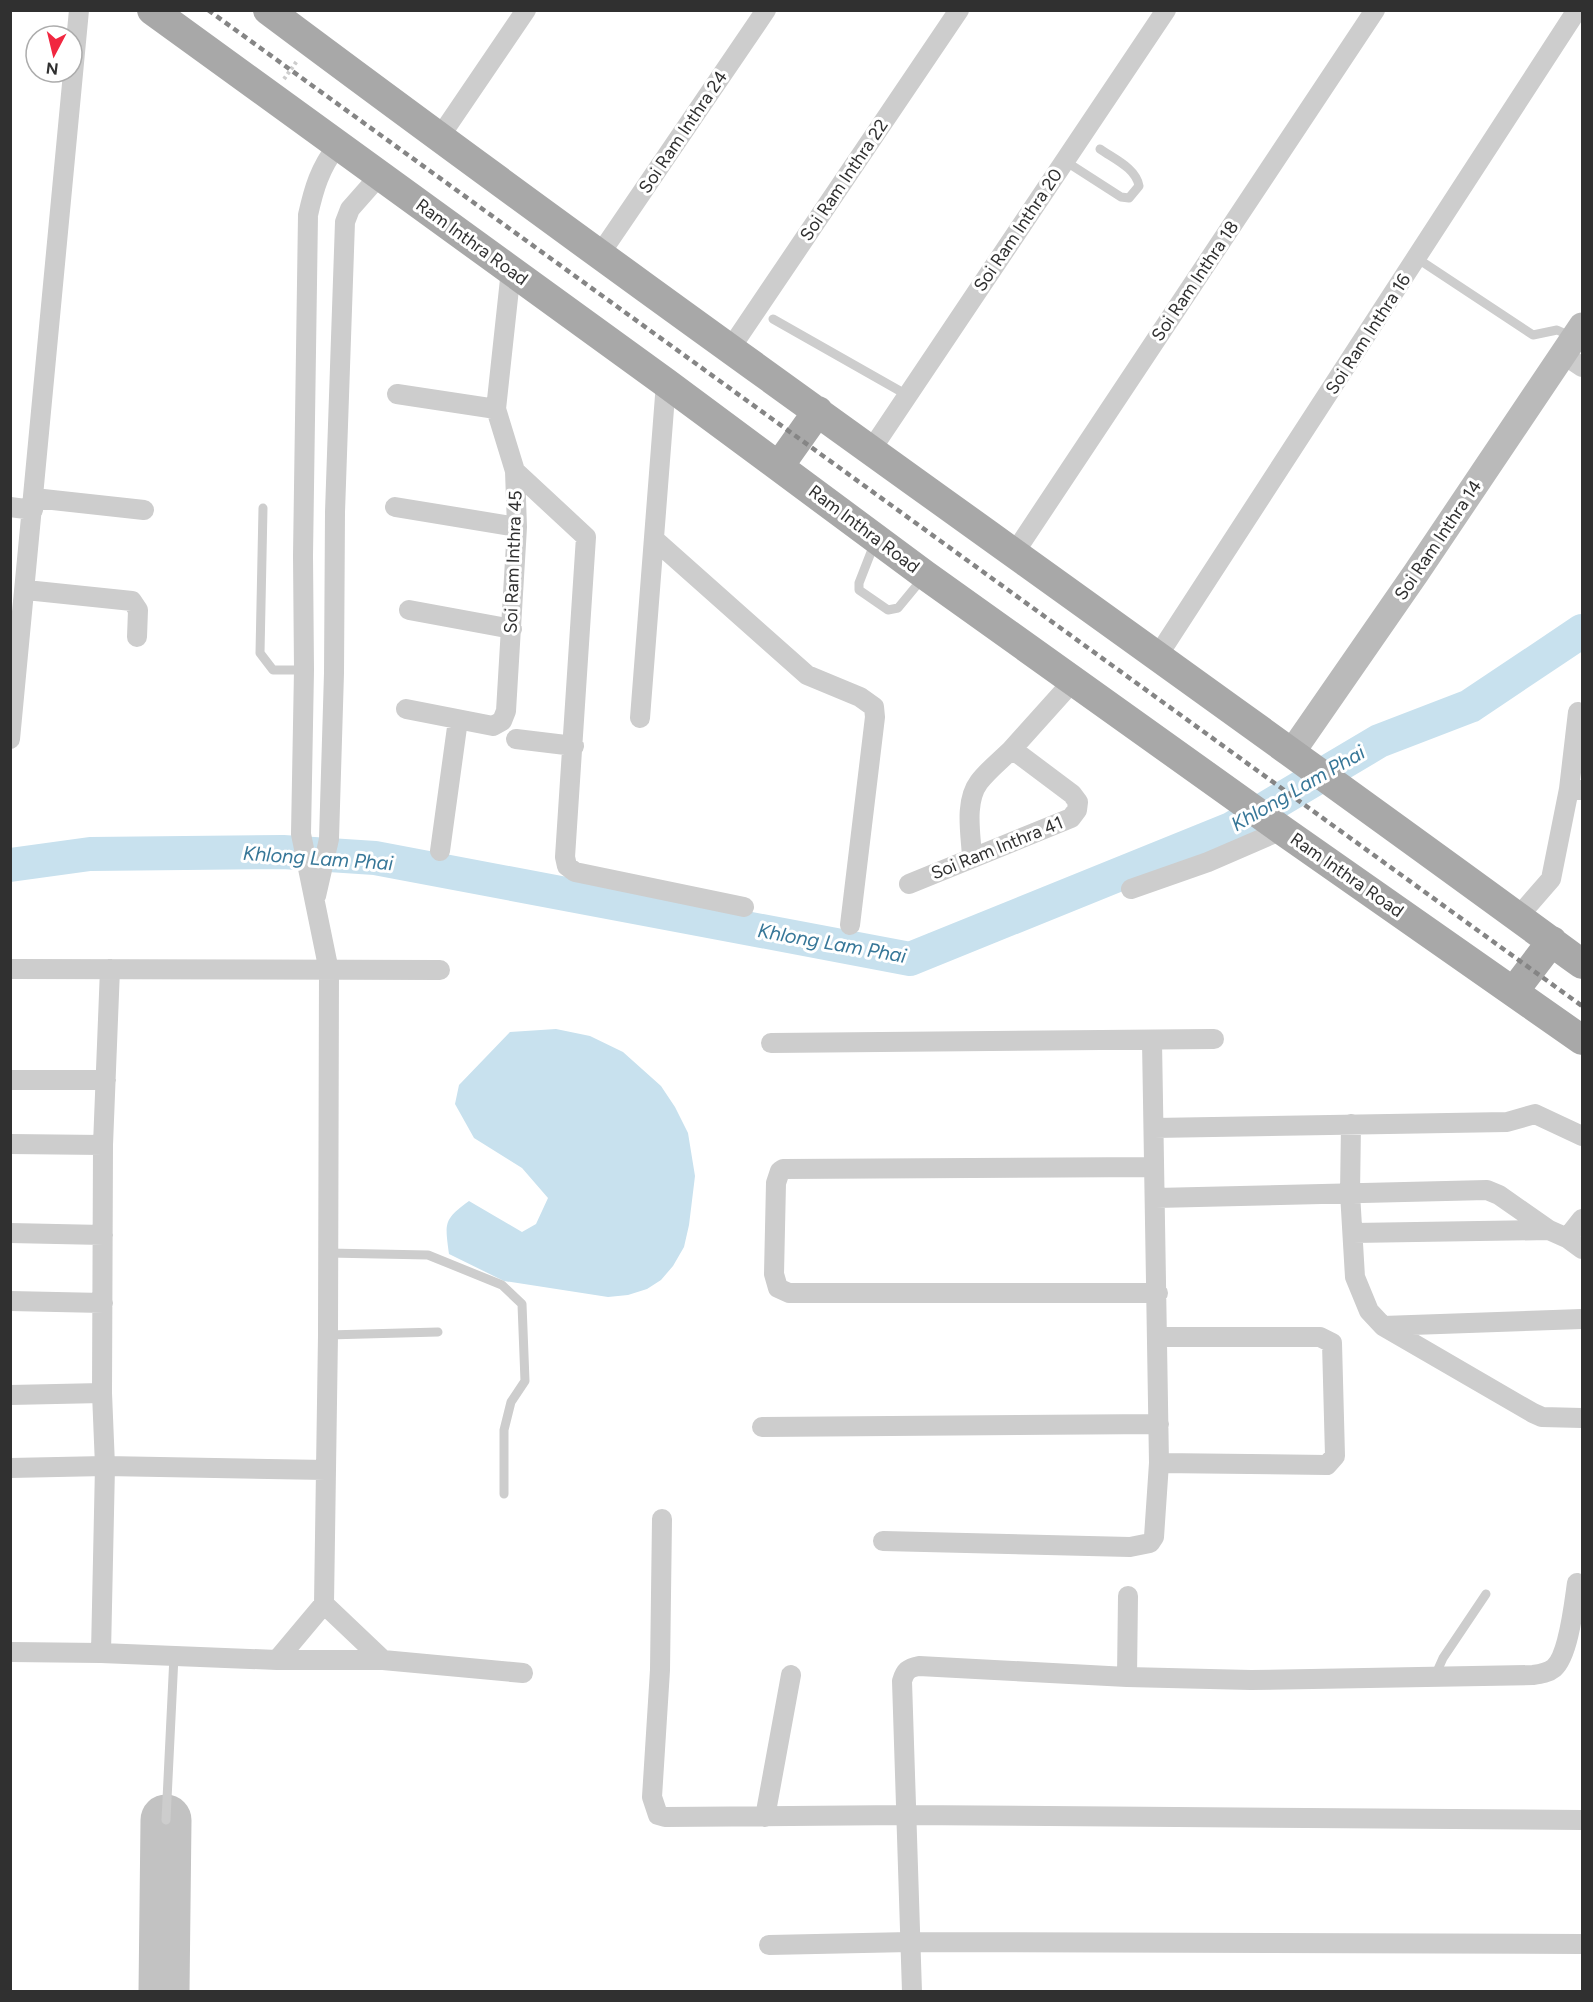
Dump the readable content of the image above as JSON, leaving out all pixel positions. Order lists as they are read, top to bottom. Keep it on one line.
{"streets":{"main road":["Ram Inthra Road"],"street":["Soi Ram Inthra 24","Soi Ram Inthra 22","Soi Ram Inthra 20","Soi Ram Inthra 18","Soi Ram Inthra 16","Soi Ram Inthra 14","Soi Ram Inthra 45","Soi Ram Inthra 41"]},"crossings":[["Ram Inthra Road","Soi Ram Inthra 45"]],"water":["Khlong Lam Phai"],"north":"bottom"}
